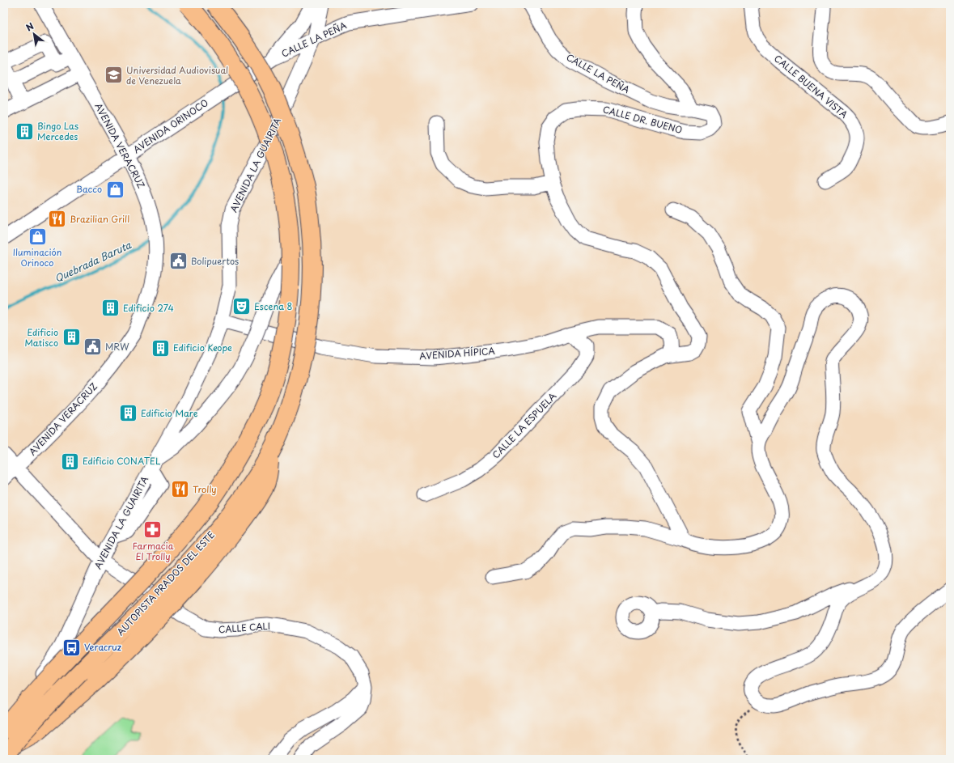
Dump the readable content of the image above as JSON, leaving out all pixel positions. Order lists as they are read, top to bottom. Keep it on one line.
{"streets":{"highway":["AUTOPISTA PRADOS DEL ESTE"],"street":["CALLE LA PEÑA","CALLE BUENA VISTA","CALLE DR. BUENO","AVENIDA ORINOCO","AVENIDA VERACRUZ","AVENIDA LA GUAIRITA","AVENIDA HÍPICA","CALLE LA ESPUELA","CALLE CALI"]},"crossings":[["CALLE LA PEÑA","CALLE DR. BUENO"],["CALLE LA PEÑA","AVENIDA ORINOCO"],["CALLE LA PEÑA","AVENIDA LA GUAIRITA"],["CALLE DR. BUENO","AVENIDA HÍPICA"],["AVENIDA ORINOCO","AVENIDA VERACRUZ"],["AVENIDA VERACRUZ","CALLE CALI"],["AVENIDA LA GUAIRITA","AVENIDA HÍPICA"],["AVENIDA LA GUAIRITA","CALLE CALI"],["AVENIDA HÍPICA","CALLE LA ESPUELA"]],"water":["Quebrada Baruta"],"places":{"school or university":["Universidad Audiovisual de Venezuela"],"building":["Bingo Las Mercedes","Edificio 274","Edificio Matisco","Edificio Keope","Edificio Mare","Edificio CONATEL"],"shop":["Bacco","Iluminación Orinoco"],"restaurant":["Brazilian Grill","Trolly"],"public building":["Bolipuertos","MRW"],"theatre":["Escena 8"],"pharmacy":["Farmacia El Trolly"],"bus stop":["Veracruz"]},"north":"top left"}
